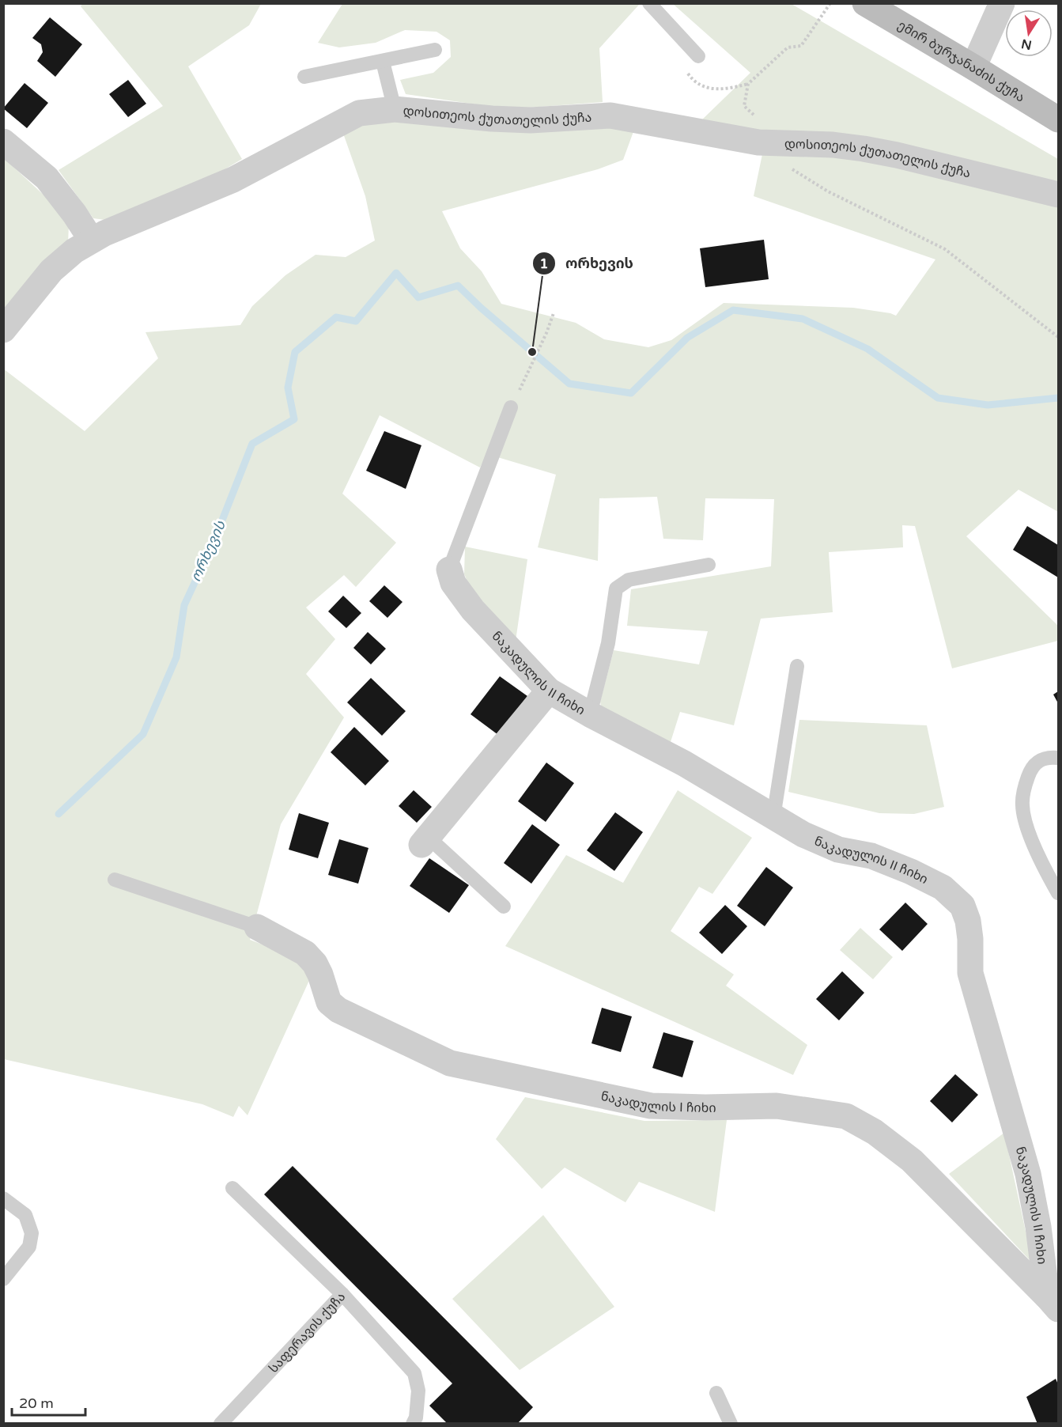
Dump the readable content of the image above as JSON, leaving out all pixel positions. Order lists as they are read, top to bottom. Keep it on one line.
{"streets":{"street":["ემირ ბურჯანაძის ქუჩა","დოსითეოს ქუთათელის ქუჩა","ნაკადულის II ჩიხი","ნაკადულის I ჩიხი"],"lane":["საფერავის ქუჩა"]},"crossings":[["ნაკადულის II ჩიხი","ნაკადულის I ჩიხი"]],"water":["ორხევის"],"places":["ორხევის"],"scale_bar":"20 m","north":"bottom"}
